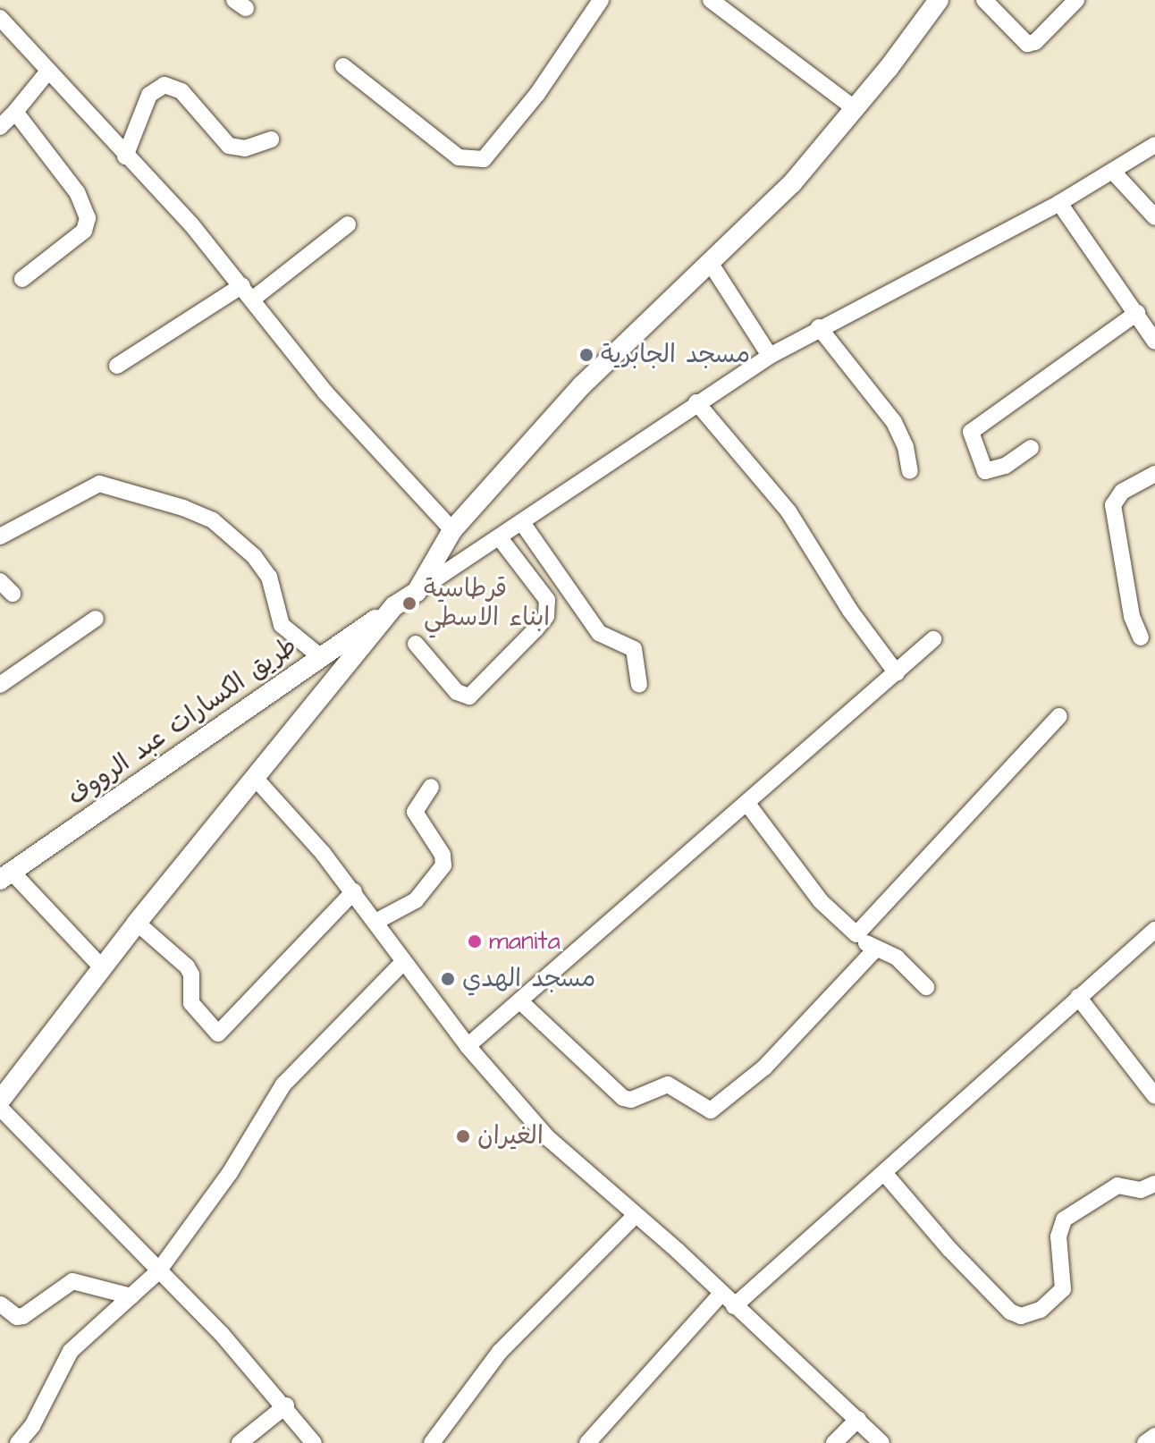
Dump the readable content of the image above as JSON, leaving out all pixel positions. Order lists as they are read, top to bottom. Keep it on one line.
{"streets":{"main road":["طريق الكسارات عبد الرووف"]},"places":["مسجد الجابرية","قرطاسية ابناء الاسطي","manita","مسجد الهدي","الغيران"]}
